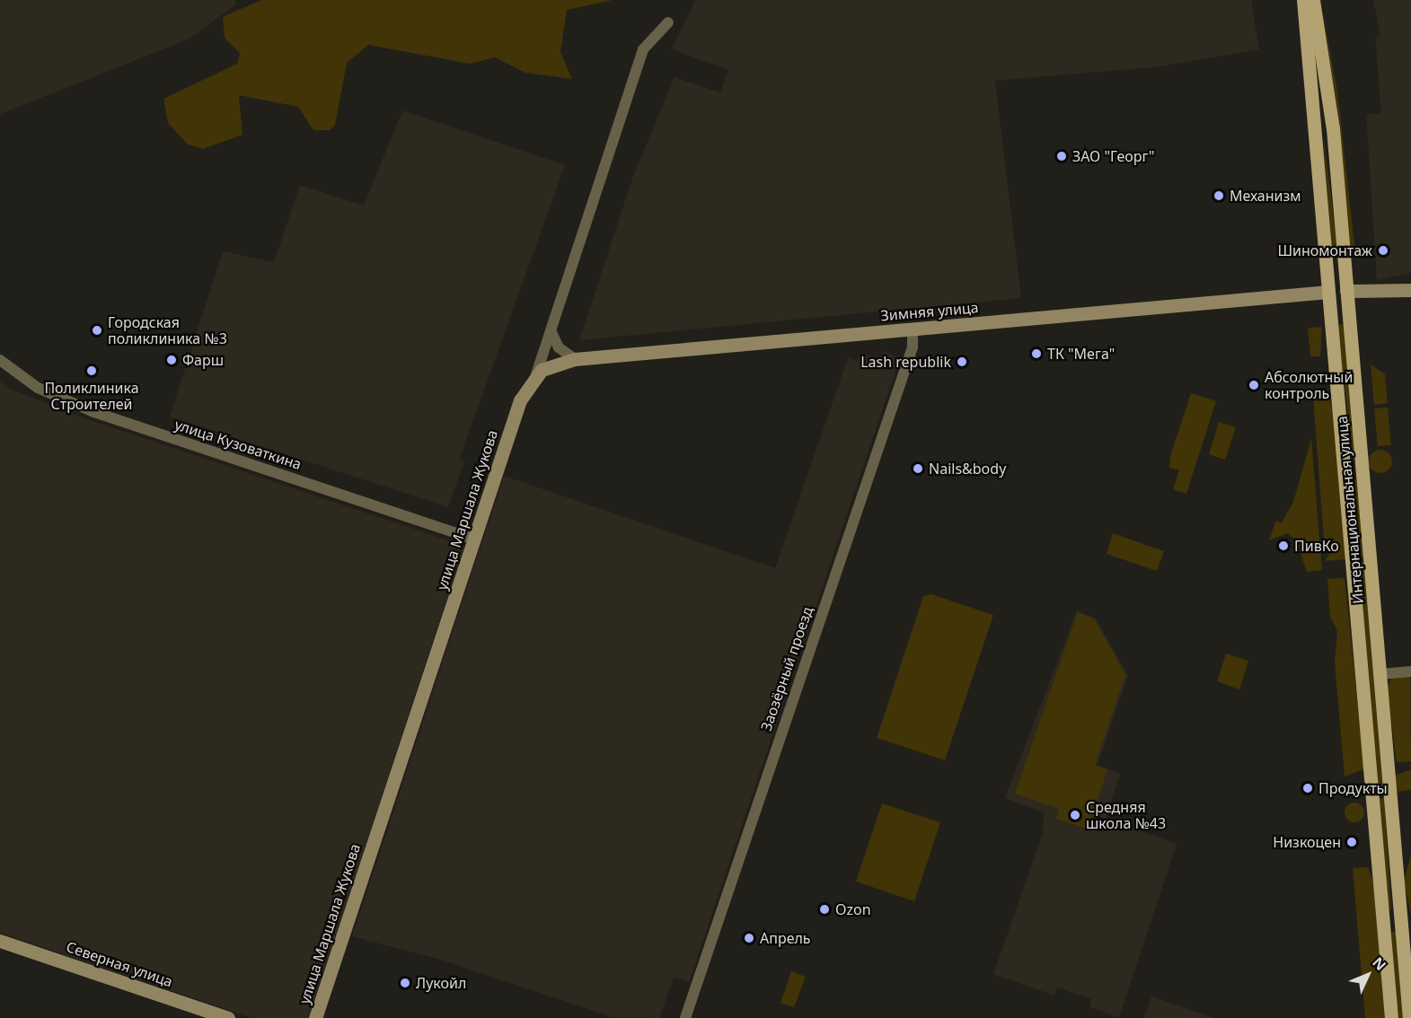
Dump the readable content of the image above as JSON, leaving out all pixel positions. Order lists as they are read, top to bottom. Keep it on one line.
{"streets":{"main road":["Зимняя улица","улица Маршала Жукова","Интернациональная улица","Северная улица"],"street":["улица Кузоваткина","Заозёрный проезд"]},"crossings":[["Зимняя улица","улица Маршала Жукова"],["Зимняя улица","Интернациональная улица"],["Зимняя улица","Заозёрный проезд"],["улица Кузоваткина","улица Маршала Жукова"]],"places":["ЗАО \"Георг\"","Механизм","Шиномонтаж","Городская поликлиника №3","ТК \"Мега\"","Фарш","Lash republik","Поликлиника Строителей","Абсолютный контроль","Nails&body","ПивКо","Продукты","Средняя школа №43","Низкоцен","Ozon","Апрель","Лукойл"],"north":"top right"}
